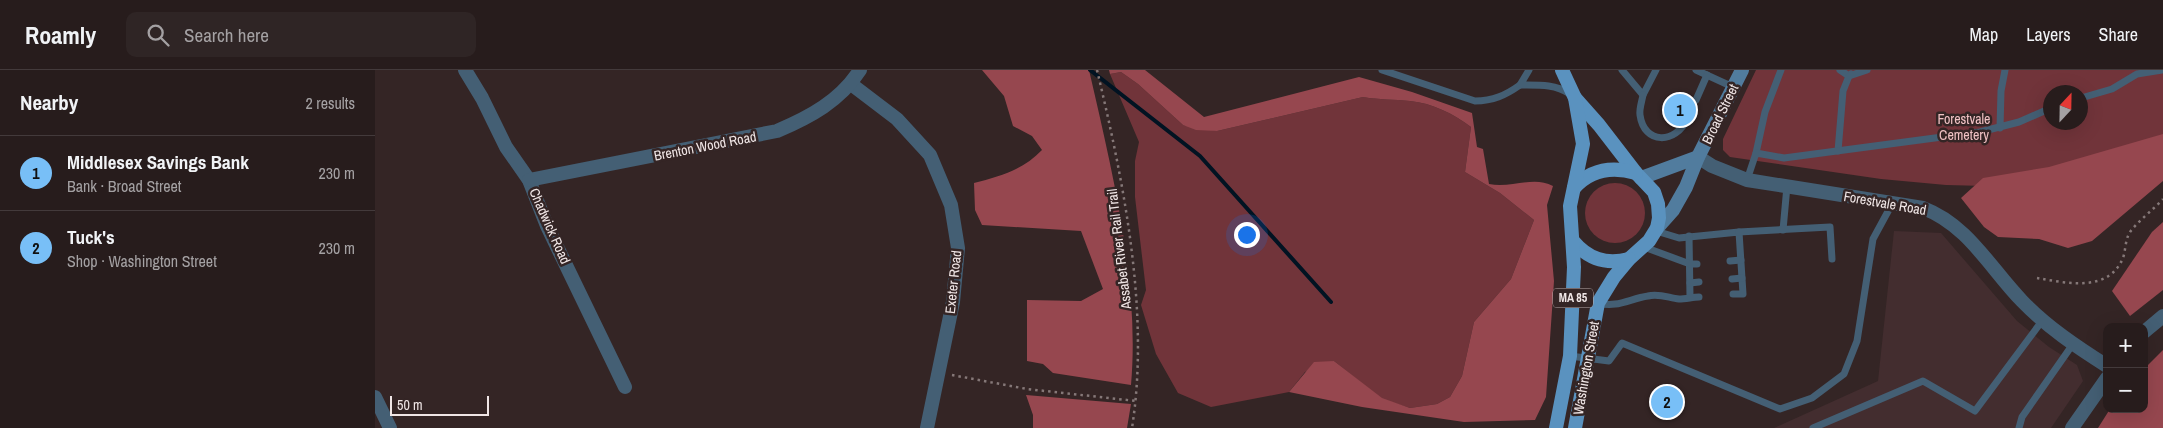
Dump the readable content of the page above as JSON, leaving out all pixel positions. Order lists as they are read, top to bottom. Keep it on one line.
{"streets":{"main road":["Broad Street","MA 85","Washington Street"],"street":["Brenton Wood Road","Forestvale Road","Chadwick Road","Exeter Road"],"path":["Assabet River Rail Trail"]},"crossings":[["Broad Street","Forestvale Road"],["Broad Street","Washington Street"],["Brenton Wood Road","Chadwick Road"],["Brenton Wood Road","Exeter Road"]],"parks":["Forestvale Cemetery"],"scale_bar":"50 m","north":"top","page":{"header":"Roamly","search":"Search here","nav":["Map","Layers","Share"],"heading":["Nearby","2 results"],"pins":["1","2"],"list":[{"mark":"1","name":"Middlesex Savings Bank","note":"Bank · Broad Street","value":"230 m"},{"mark":"2","name":"Tuck's","note":"Shop · Washington Street","value":"230 m"}],"map_buttons":["+","−"],"scale":"50 m"}}
